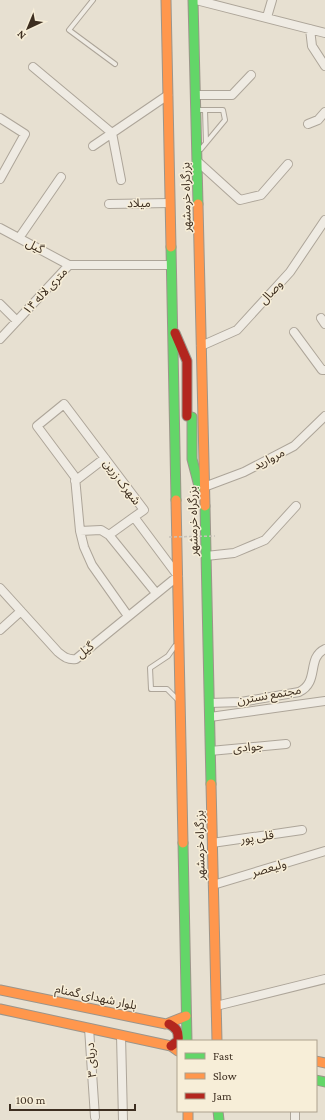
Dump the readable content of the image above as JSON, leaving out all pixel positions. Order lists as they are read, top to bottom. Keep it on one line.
{"streets":{"main road":["بزرگراه خرمشهر","بلوار شهدای گمنام"],"street":["میلاد","گیل","۱۴ متری لاله","وصال","مروارید","شهرک زرین","مجتمع نسترن","جوادی","قلی پور","ولیعصر","دریای ۳"]},"crossings":[["بزرگراه خرمشهر","میلاد"],["بزرگراه خرمشهر","گیل"],["بزرگراه خرمشهر","۱۴ متری لاله"],["بزرگراه خرمشهر","وصال"],["بزرگراه خرمشهر","مروارید"],["بزرگراه خرمشهر","شهرک زرین"],["بزرگراه خرمشهر","مجتمع نسترن"],["بزرگراه خرمشهر","جوادی"],["بزرگراه خرمشهر","قلی پور"],["بزرگراه خرمشهر","ولیعصر"],["گیل","۱۴ متری لاله"],["گیل","شهرک زرین"]],"legend":["Fast","Slow","Jam"],"scale_bar":"100 m","north":"bottom left"}
